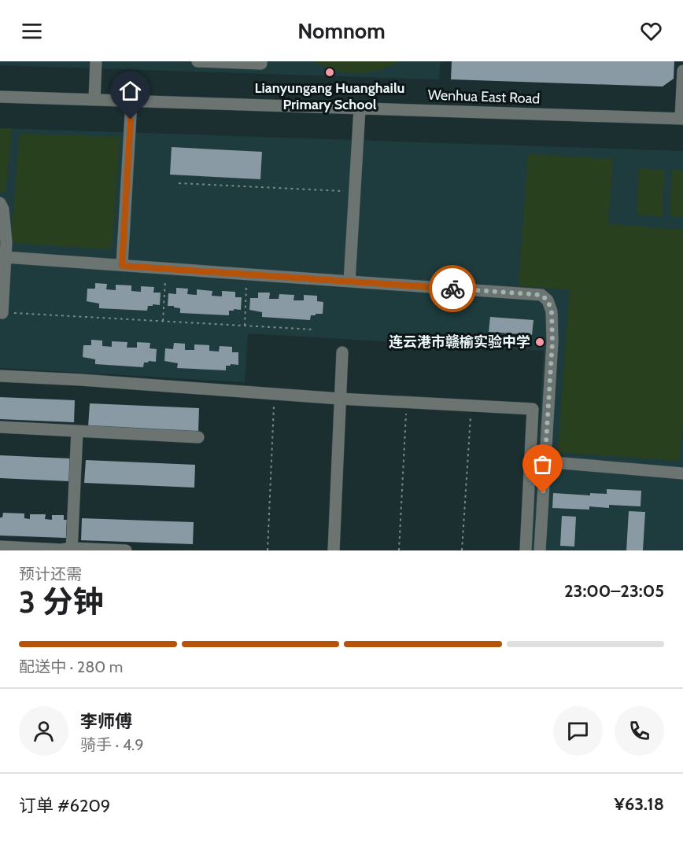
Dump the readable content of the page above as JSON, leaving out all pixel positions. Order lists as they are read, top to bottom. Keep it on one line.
{"streets":{"street":["Wenhua East Road"]},"places":["Lianyungang Huanghailu Primary School","连云港市赣榆实验中学"],"page":{"header":"Nomnom","heading":["3 分钟","预计还需","23:00–23:05"],"panel":["李师傅","骑手 · 4.9","订单 #6209","¥63.18"],"bar":"配送中 · 280 m"}}
